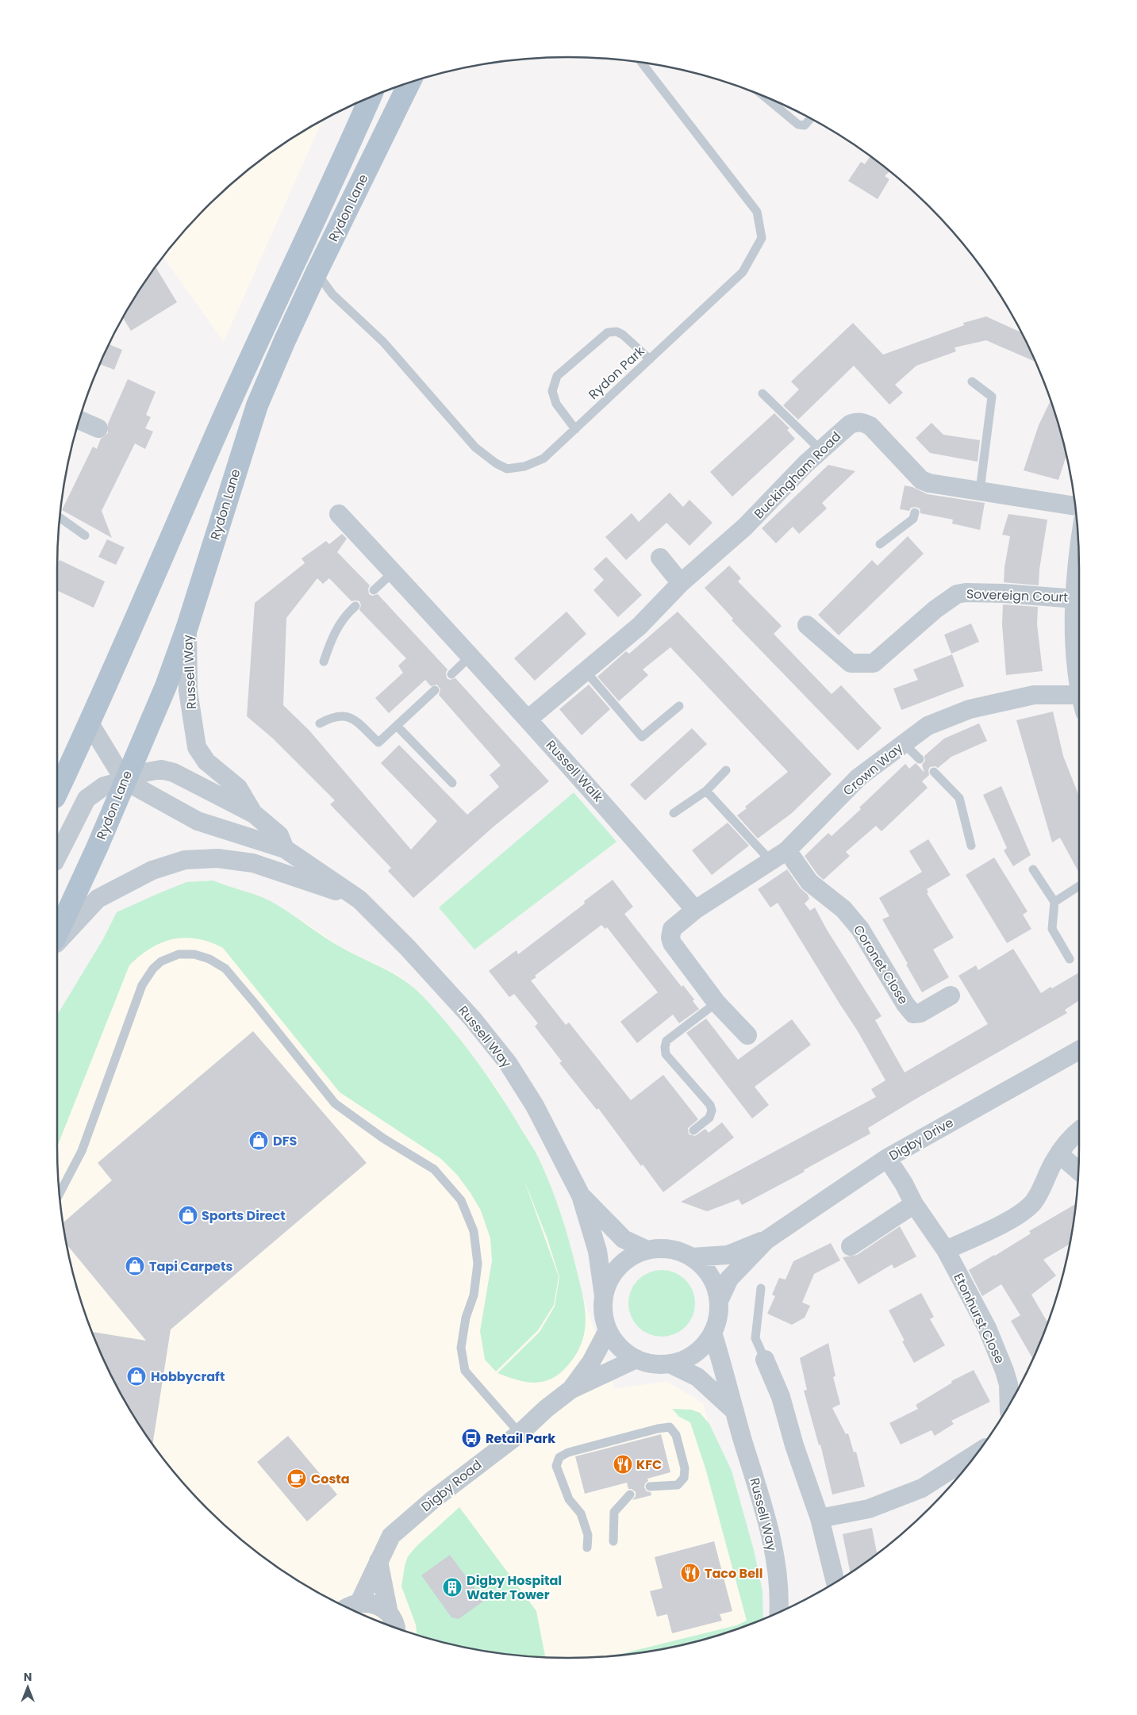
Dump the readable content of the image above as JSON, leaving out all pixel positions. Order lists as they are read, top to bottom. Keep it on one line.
{"streets":{"main road":["Rydon Lane"],"street":["Buckingham Road","Sovereign Court","Russell Way","Crown Way","Russell Walk","Coronet Close","Digby Drive","Etonhurst Close","Digby Road"],"lane":["Rydon Park"]},"crossings":[["Rydon Lane","Rydon Park"],["Rydon Lane","Russell Way"],["Buckingham Road","Russell Walk"],["Russell Way","Digby Drive"],["Russell Way","Digby Road"],["Crown Way","Russell Walk"],["Crown Way","Coronet Close"],["Digby Drive","Etonhurst Close"],["Digby Drive","Digby Road"]],"places":{"shop":["DFS","Sports Direct","Tapi Carpets","Hobbycraft"],"bus stop":["Retail Park"],"restaurant":["KFC","Taco Bell"],"cafe":["Costa"],"building":["Digby Hospital Water Tower"]},"north":"top"}
